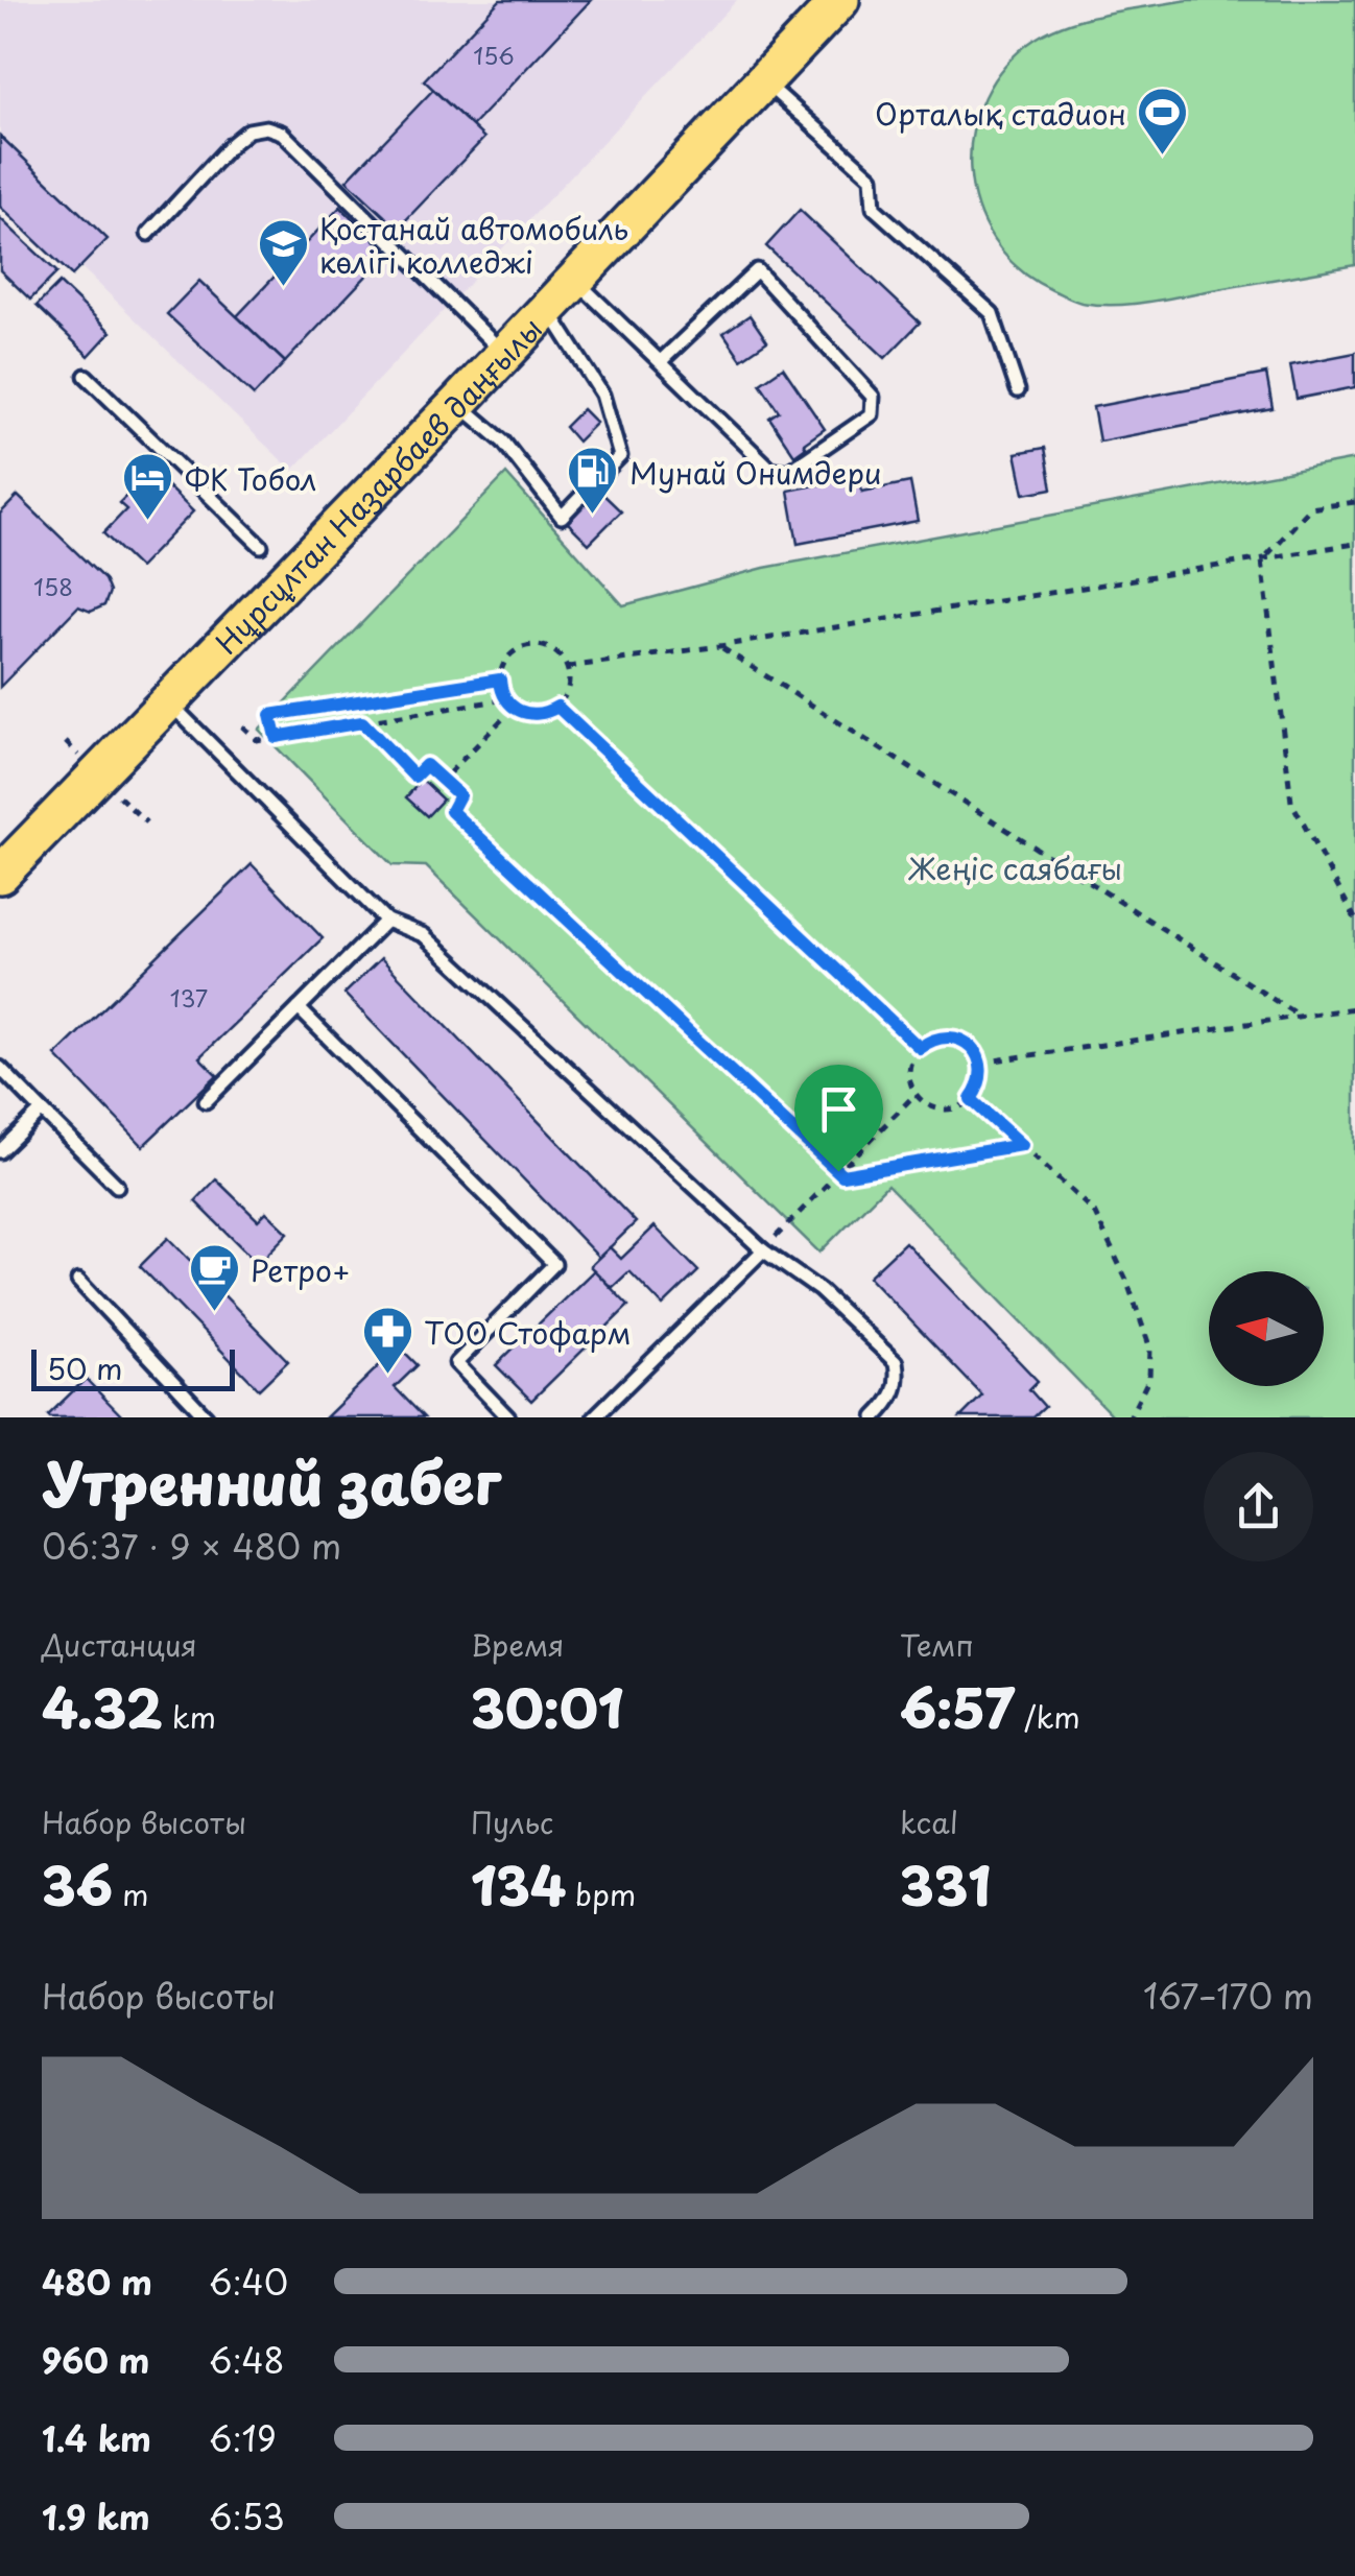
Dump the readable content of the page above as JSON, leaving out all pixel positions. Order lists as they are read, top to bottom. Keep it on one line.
{"streets":{"main road":["Нұрсұлтан Назарбаев даңғылы"]},"parks":["Жеңіс саябағы"],"places":{"sports":["Орталық стадион"],"school or university":["Қостанай автомобиль көлігі колледжі"],"fuel station":["Мунай Онимдери"],"hotel":["ФК Тобол"],"cafe":["Ретро+"],"pharmacy":["ТОО Стофарм"]},"house_numbers":["156","158","137"],"scale_bar":"50 m","north":"left","page":{"scale":"50 m","heading":["Утренний забег","06:37 · 9 × 480 m"],"stats":[["Дистанция","4.32 km"],["Время","30:01"],["Темп","6:57 /km"],["Набор высоты","36 m"],["Пульс","134 bpm"],["kcal","331"]],"chart":["Набор высоты","167–170 m"],"list":[{"name":"480 m","note":"6:40"},{"name":"960 m","note":"6:48"},{"name":"1.4 km","note":"6:19"},{"name":"1.9 km","note":"6:53"}]}}
